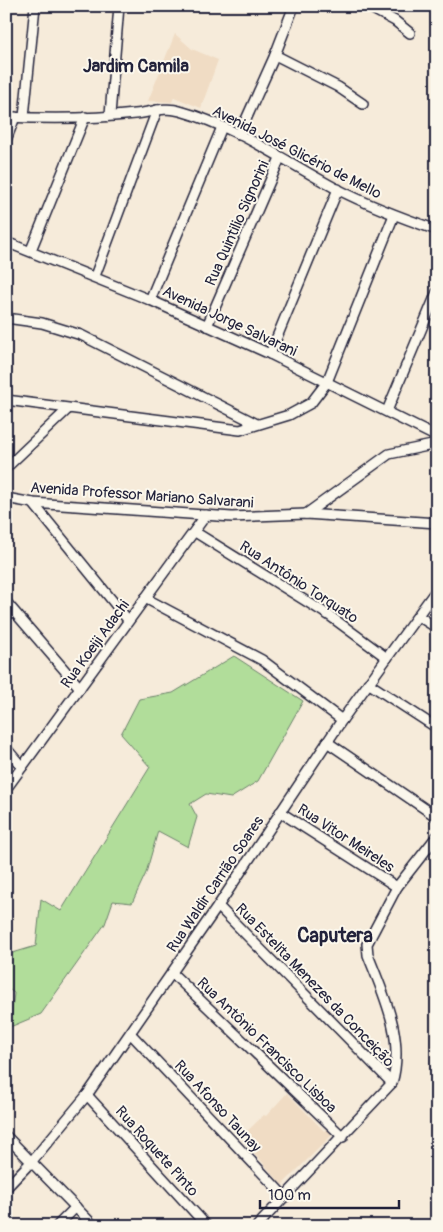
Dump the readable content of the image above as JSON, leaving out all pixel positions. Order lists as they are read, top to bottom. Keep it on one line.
{"streets":{"street":["Avenida José Glicério de Mello","Rua Quintilio Signorini","Avenida Jorge Salvarani","Avenida Professor Mariano Salvarani","Rua Antônio Torquato","Rua Koeiji Adachi","Rua Vitor Meireles","Rua Waldir Carrião Soares","Rua Estelita Menezes da Conceição","Rua Antônio Francisco Lisboa","Rua Afonso Taunay","Rua Roquete Pinto"]},"crossings":[["Avenida José Glicério de Mello","Rua Quintilio Signorini"],["Rua Quintilio Signorini","Avenida Jorge Salvarani"],["Avenida Professor Mariano Salvarani","Rua Koeiji Adachi"],["Rua Antônio Torquato","Rua Koeiji Adachi"],["Rua Antônio Torquato","Rua Waldir Carrião Soares"],["Rua Vitor Meireles","Rua Waldir Carrião Soares"],["Rua Waldir Carrião Soares","Rua Estelita Menezes da Conceição"],["Rua Waldir Carrião Soares","Rua Antônio Francisco Lisboa"],["Rua Waldir Carrião Soares","Rua Afonso Taunay"],["Rua Waldir Carrião Soares","Rua Roquete Pinto"]],"districts":["Jardim Camila","Caputera"],"scale_bar":"100 m"}
